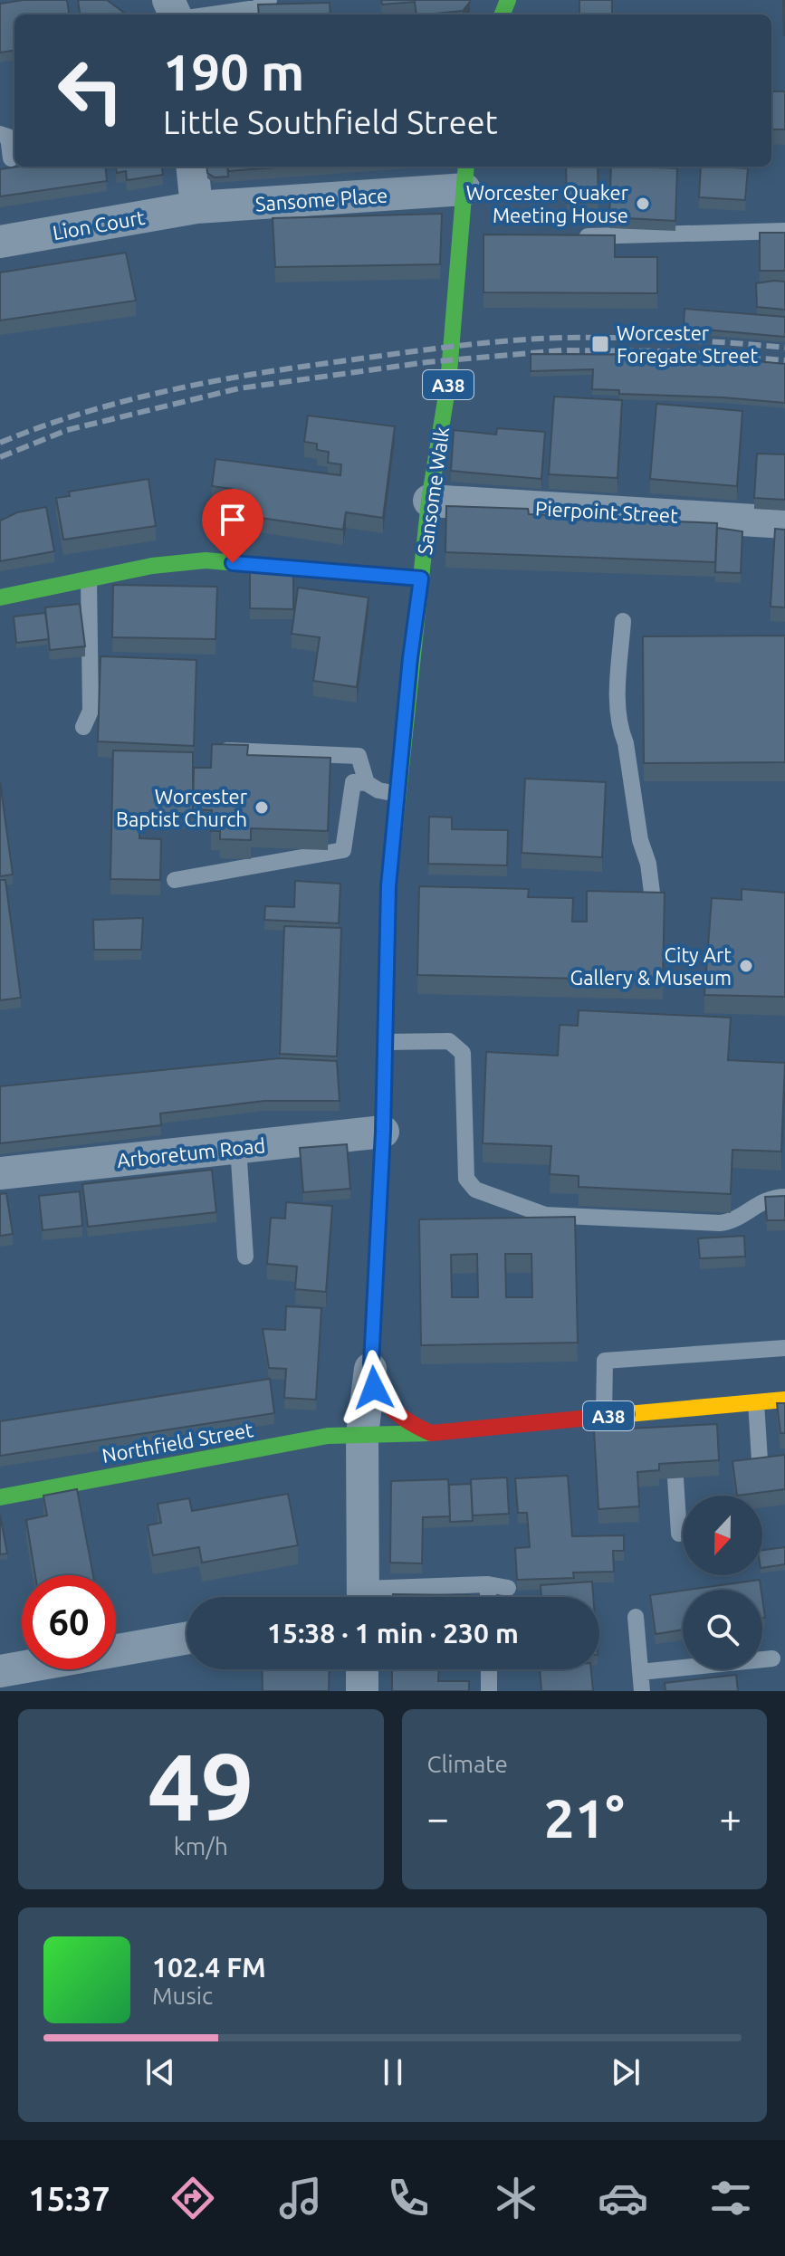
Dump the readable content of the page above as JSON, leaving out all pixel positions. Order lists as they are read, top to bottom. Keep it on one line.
{"streets":{"main road":["A38","Sansome Walk","Northfield Street"],"street":["Sansome Place","Lion Court","Pierpoint Street","Arboretum Road"]},"crossings":[["Sansome Place","Lion Court"],["Sansome Place","Sansome Walk"],["A38","Sansome Walk"],["A38","Northfield Street"],["Sansome Walk","Pierpoint Street"],["Sansome Walk","Arboretum Road"],["Sansome Walk","Northfield Street"]],"places":{"other":["Worcester Quaker Meeting House","Worcester Baptist Church","City Art Gallery & Museum"],"transit":["Worcester Foregate Street"]},"north":"bottom","page":{"turn":["190 m","Little Southfield Street"],"limit":"60","trip":"15:38 · 1 min · 230 m","tile":[["49","km/h"],"Climate"],"heat":["−","21°","+"],"song":["102.4 FM","Music"],"tabs":"15:37"}}
